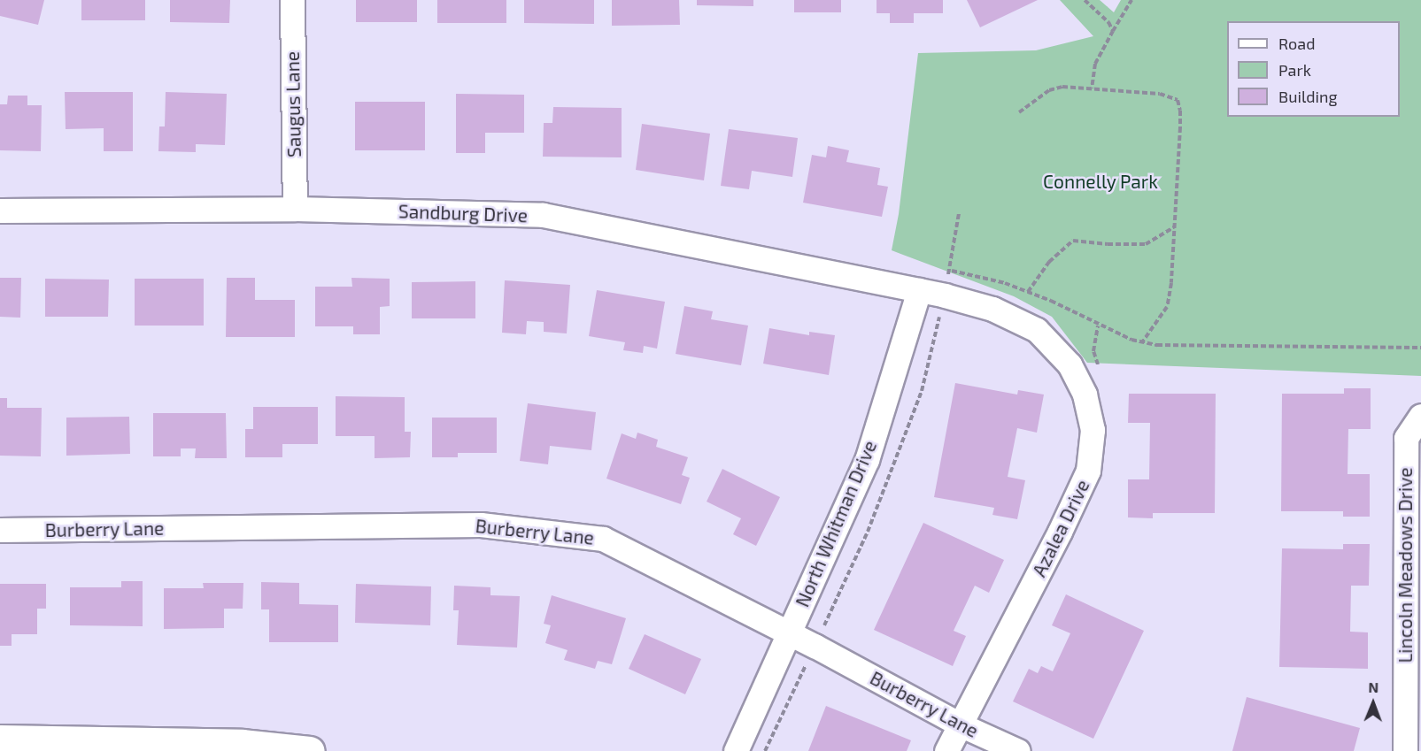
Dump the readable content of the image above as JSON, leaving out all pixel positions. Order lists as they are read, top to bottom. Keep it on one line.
{"streets":{"street":["Saugus Lane","Sandburg Drive","North Whitman Drive","Azalea Drive","Burberry Lane","Lincoln Meadows Drive"]},"crossings":[["Saugus Lane","Sandburg Drive"],["Sandburg Drive","North Whitman Drive"],["Sandburg Drive","Azalea Drive"],["North Whitman Drive","Azalea Drive"],["North Whitman Drive","Burberry Lane"],["Azalea Drive","Burberry Lane"]],"parks":["Connelly Park"],"legend":["Road","Park","Building"],"north":"top"}
